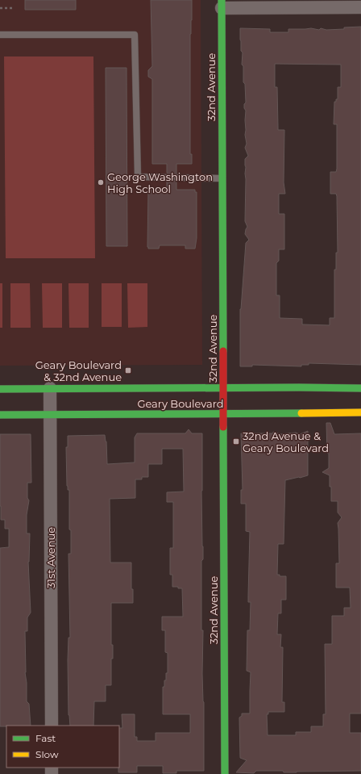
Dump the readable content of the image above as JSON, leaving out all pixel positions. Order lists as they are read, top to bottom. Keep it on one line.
{"streets":{"street":["32nd Avenue","Geary Boulevard","31st Avenue"]},"crossings":[["32nd Avenue","Geary Boulevard"],["Geary Boulevard","31st Avenue"]],"places":{"other":["George Washington High School"],"transit":["Geary Boulevard & 32nd Avenue","32nd Avenue & Geary Boulevard"]},"legend":["Fast","Slow"]}
